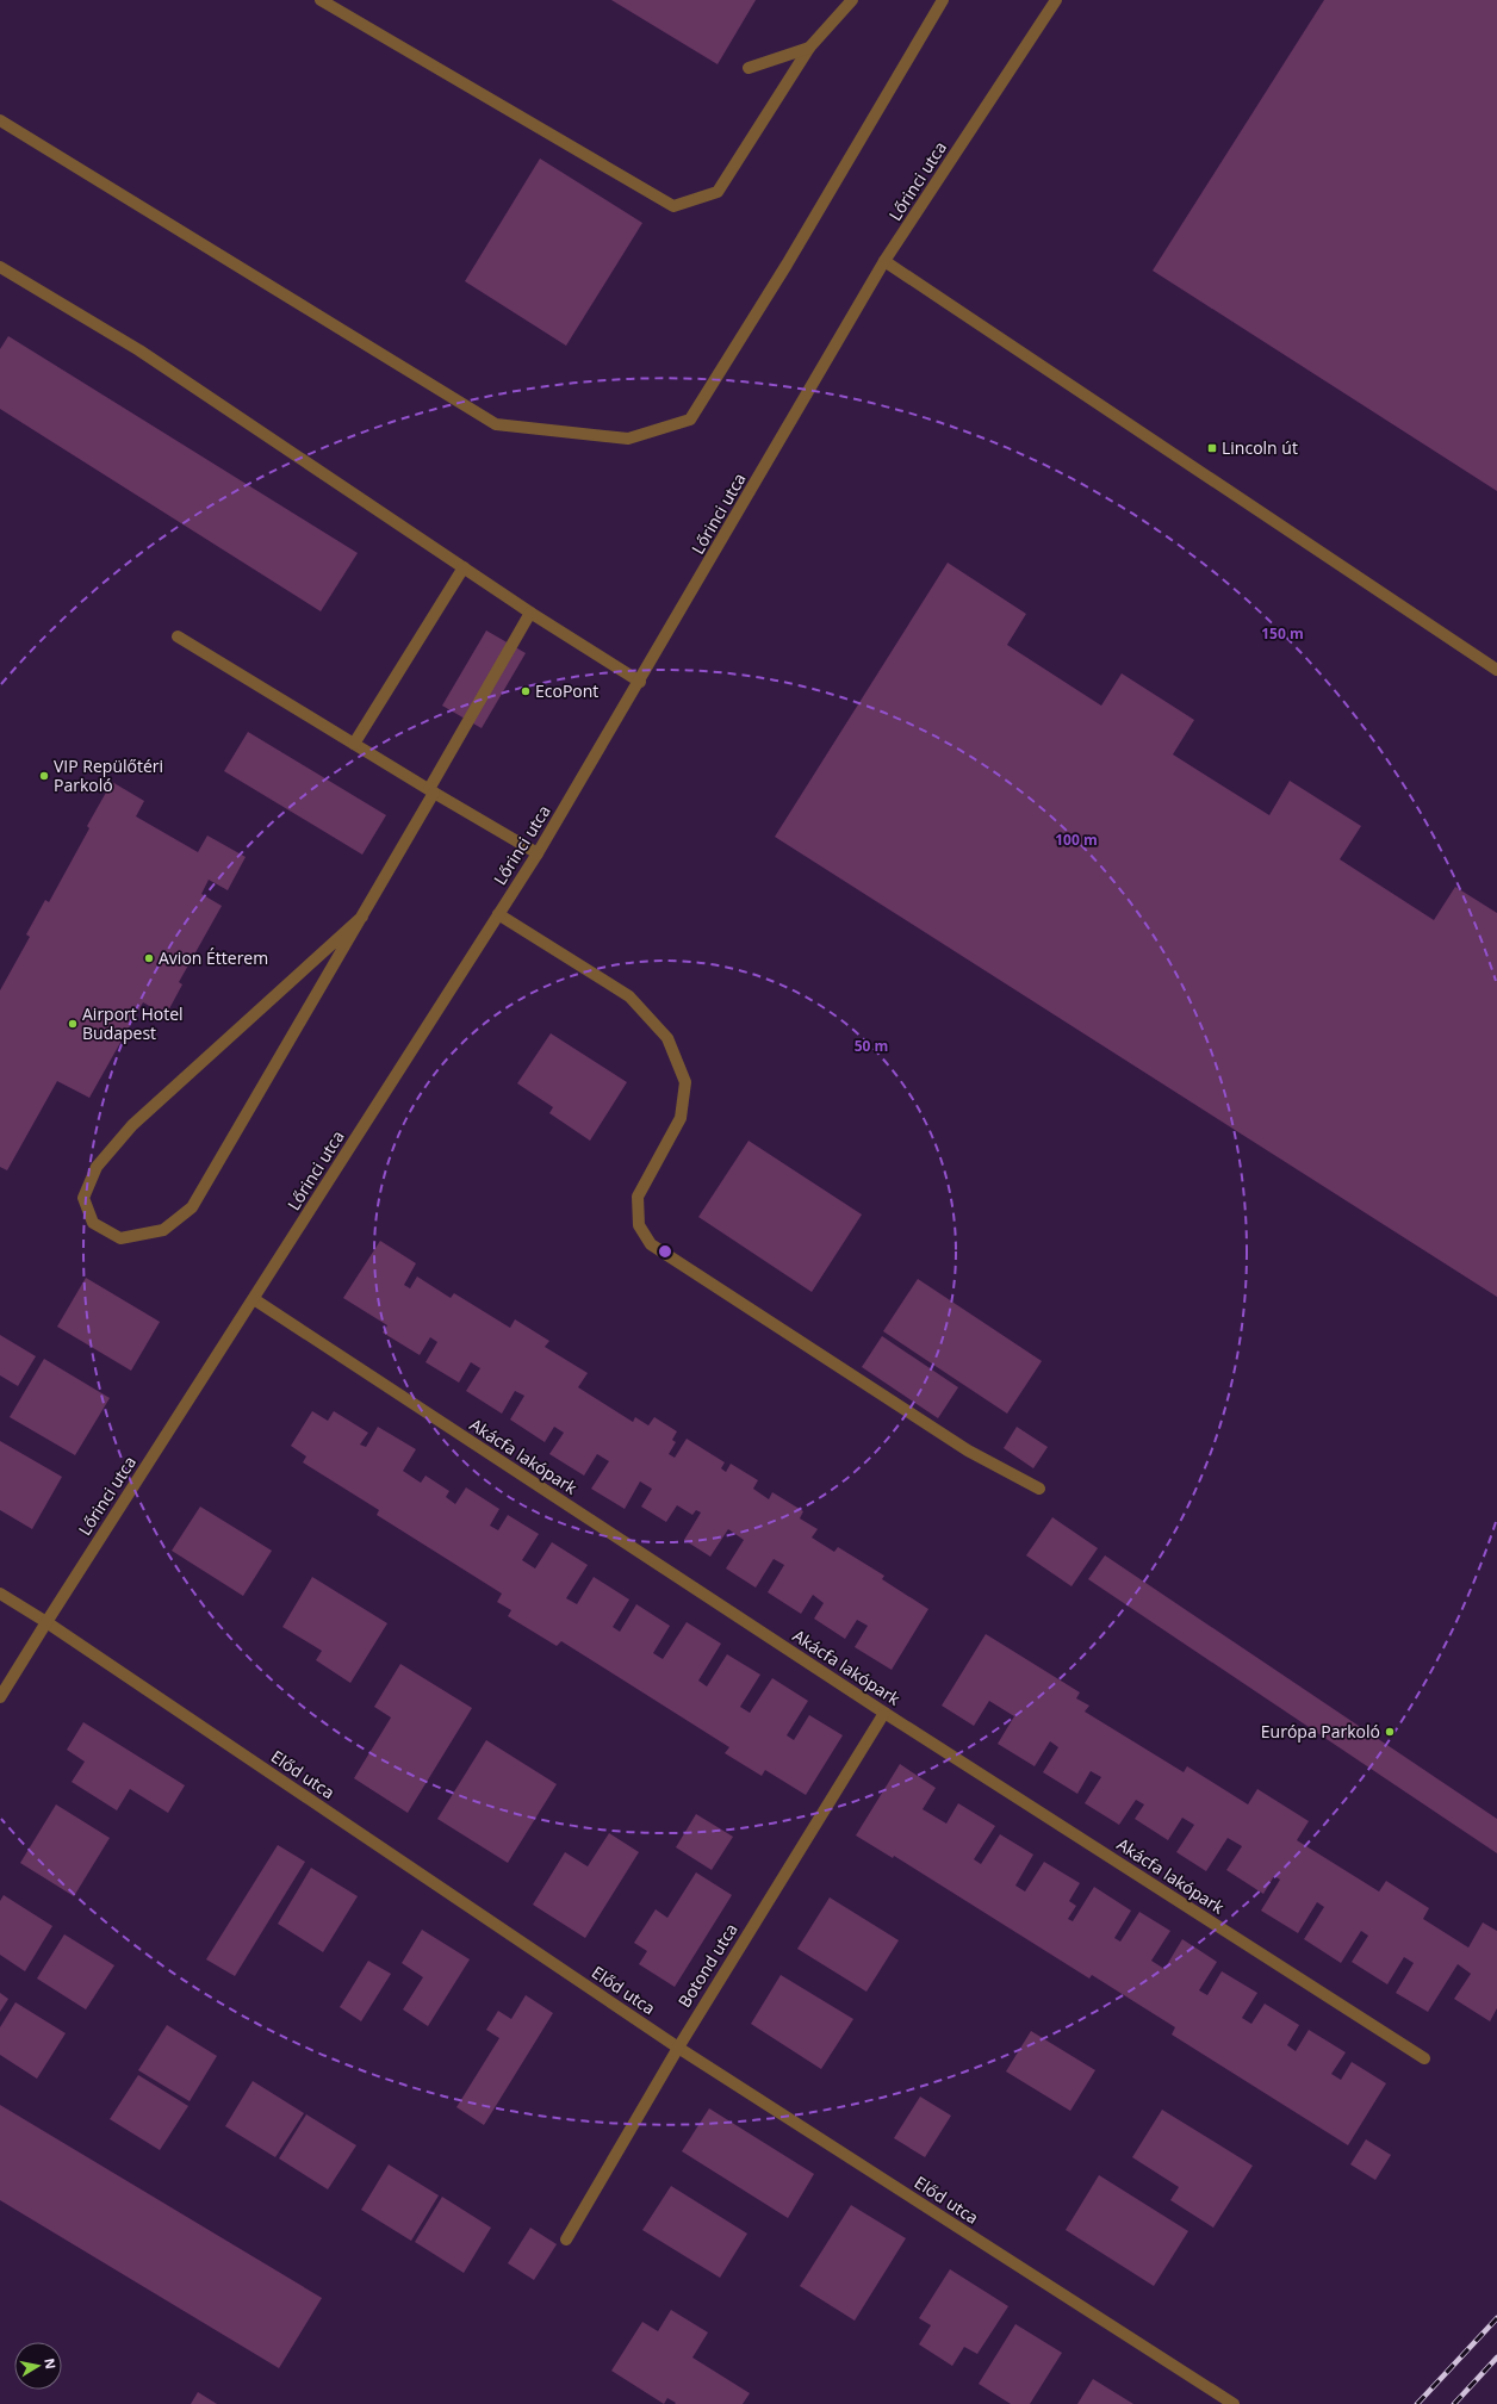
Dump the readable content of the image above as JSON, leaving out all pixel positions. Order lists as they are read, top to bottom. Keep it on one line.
{"streets":{"street":["Lőrinci utca","Akácfa lakópark","Előd utca","Botond utca"]},"crossings":[["Lőrinci utca","Akácfa lakópark"],["Lőrinci utca","Előd utca"],["Akácfa lakópark","Botond utca"],["Előd utca","Botond utca"]],"places":{"transit":["Lincoln út"],"other":["EcoPont","VIP Repülőtéri Parkoló","Avion Étterem","Airport Hotel Budapest","Európa Parkoló"]},"north":"right","rings":["150 m","100 m","50 m"]}
